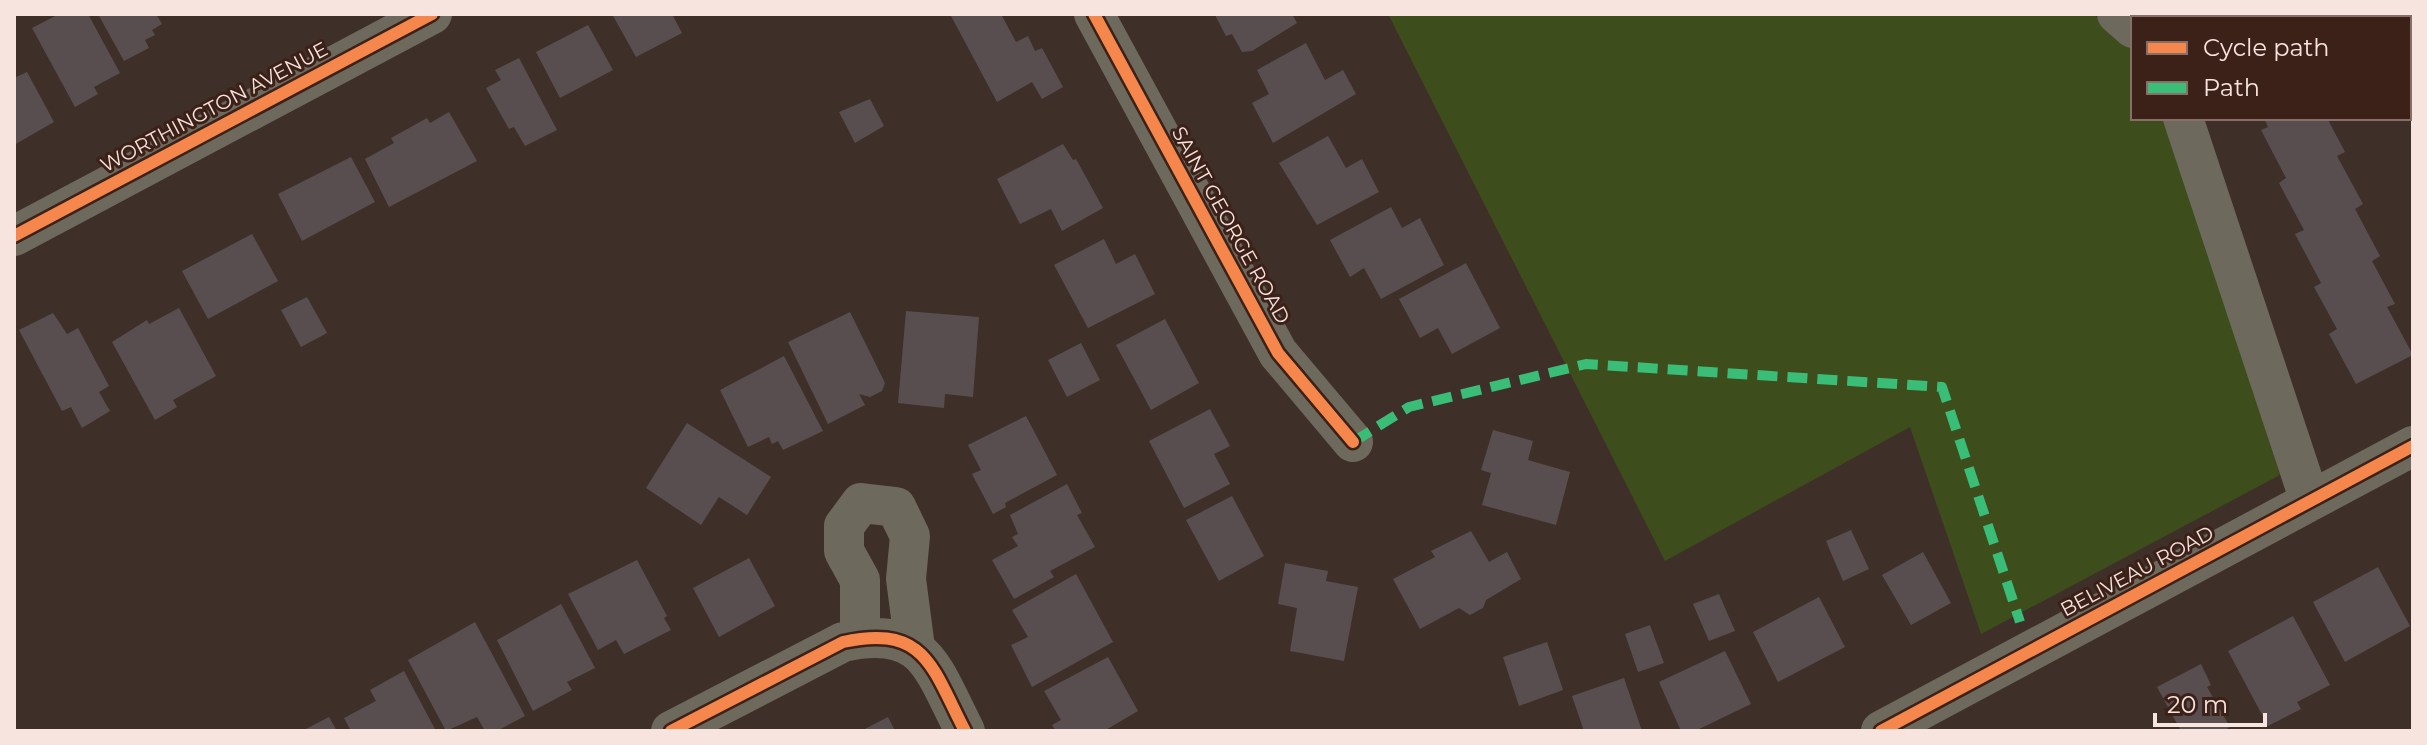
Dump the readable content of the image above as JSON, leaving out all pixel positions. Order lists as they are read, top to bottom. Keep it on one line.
{"streets":{"street":["WORTHINGTON AVENUE","SAINT GEORGE ROAD","BELIVEAU ROAD"]},"legend":["Cycle path","Path"],"scale_bar":"20 m"}
